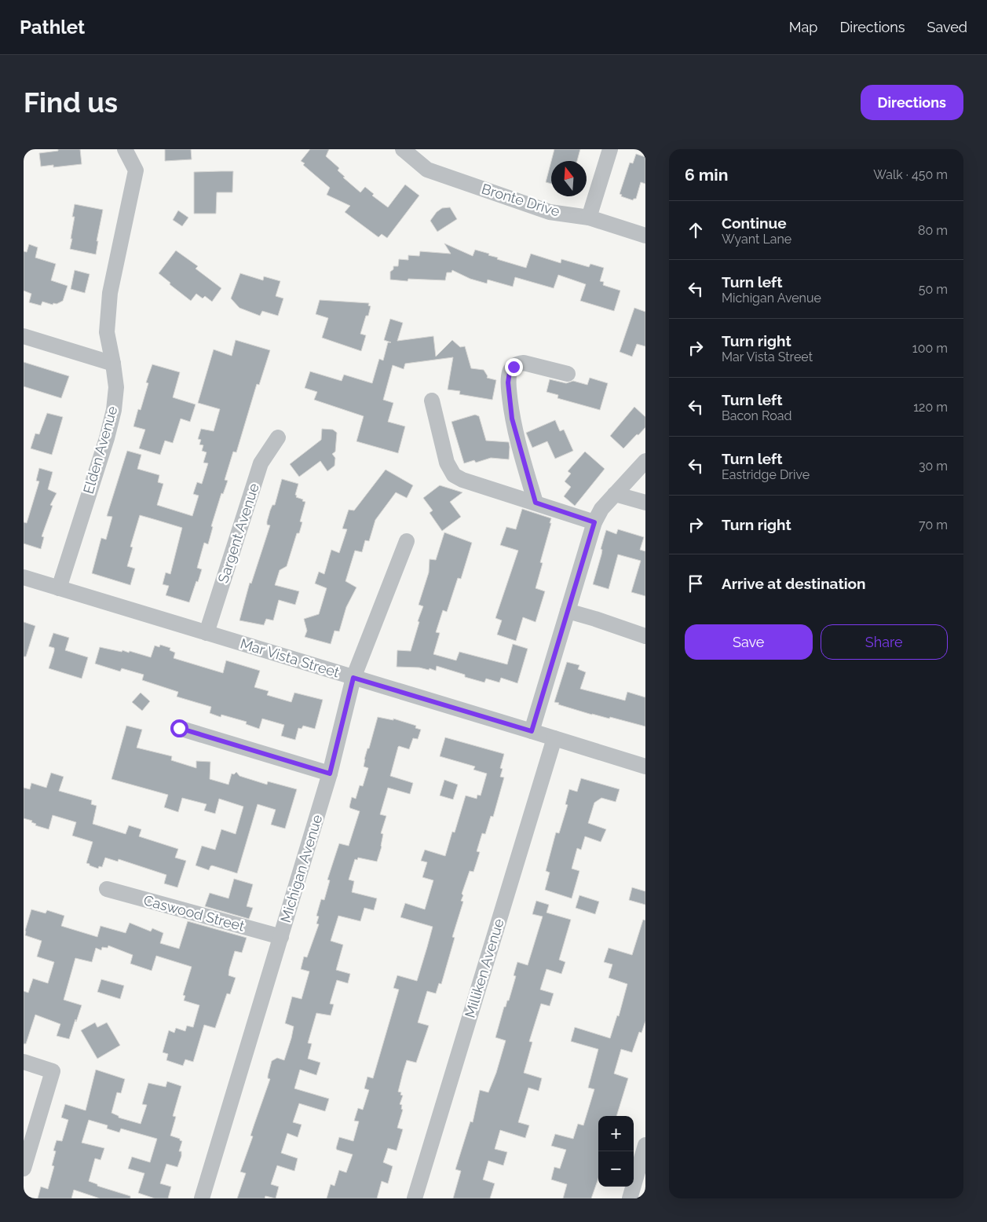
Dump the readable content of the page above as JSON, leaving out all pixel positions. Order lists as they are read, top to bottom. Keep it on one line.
{"streets":{"street":["Bronte Drive","Elden Avenue","Sargent Avenue","Mar Vista Street","Michigan Avenue","Caswood Street","Milliken Avenue"]},"crossings":[["Elden Avenue","Mar Vista Street"],["Sargent Avenue","Mar Vista Street"],["Mar Vista Street","Michigan Avenue"],["Mar Vista Street","Milliken Avenue"],["Michigan Avenue","Caswood Street"]],"north":"top","page":{"header":"Pathlet","nav":["Map","Directions","Saved"],"buttons":["Directions",["Save","Share"]],"title":"Find us","heading":["6 min","Walk · 450 m"],"list":[["Continue","Wyant Lane","80 m"],["Turn left","Michigan Avenue","50 m"],["Turn right","Mar Vista Street","100 m"],["Turn left","Bacon Road","120 m"],["Turn left","Eastridge Drive","30 m"],["Turn right","70 m"],"Arrive at destination"],"map_buttons":["+","−"]}}
